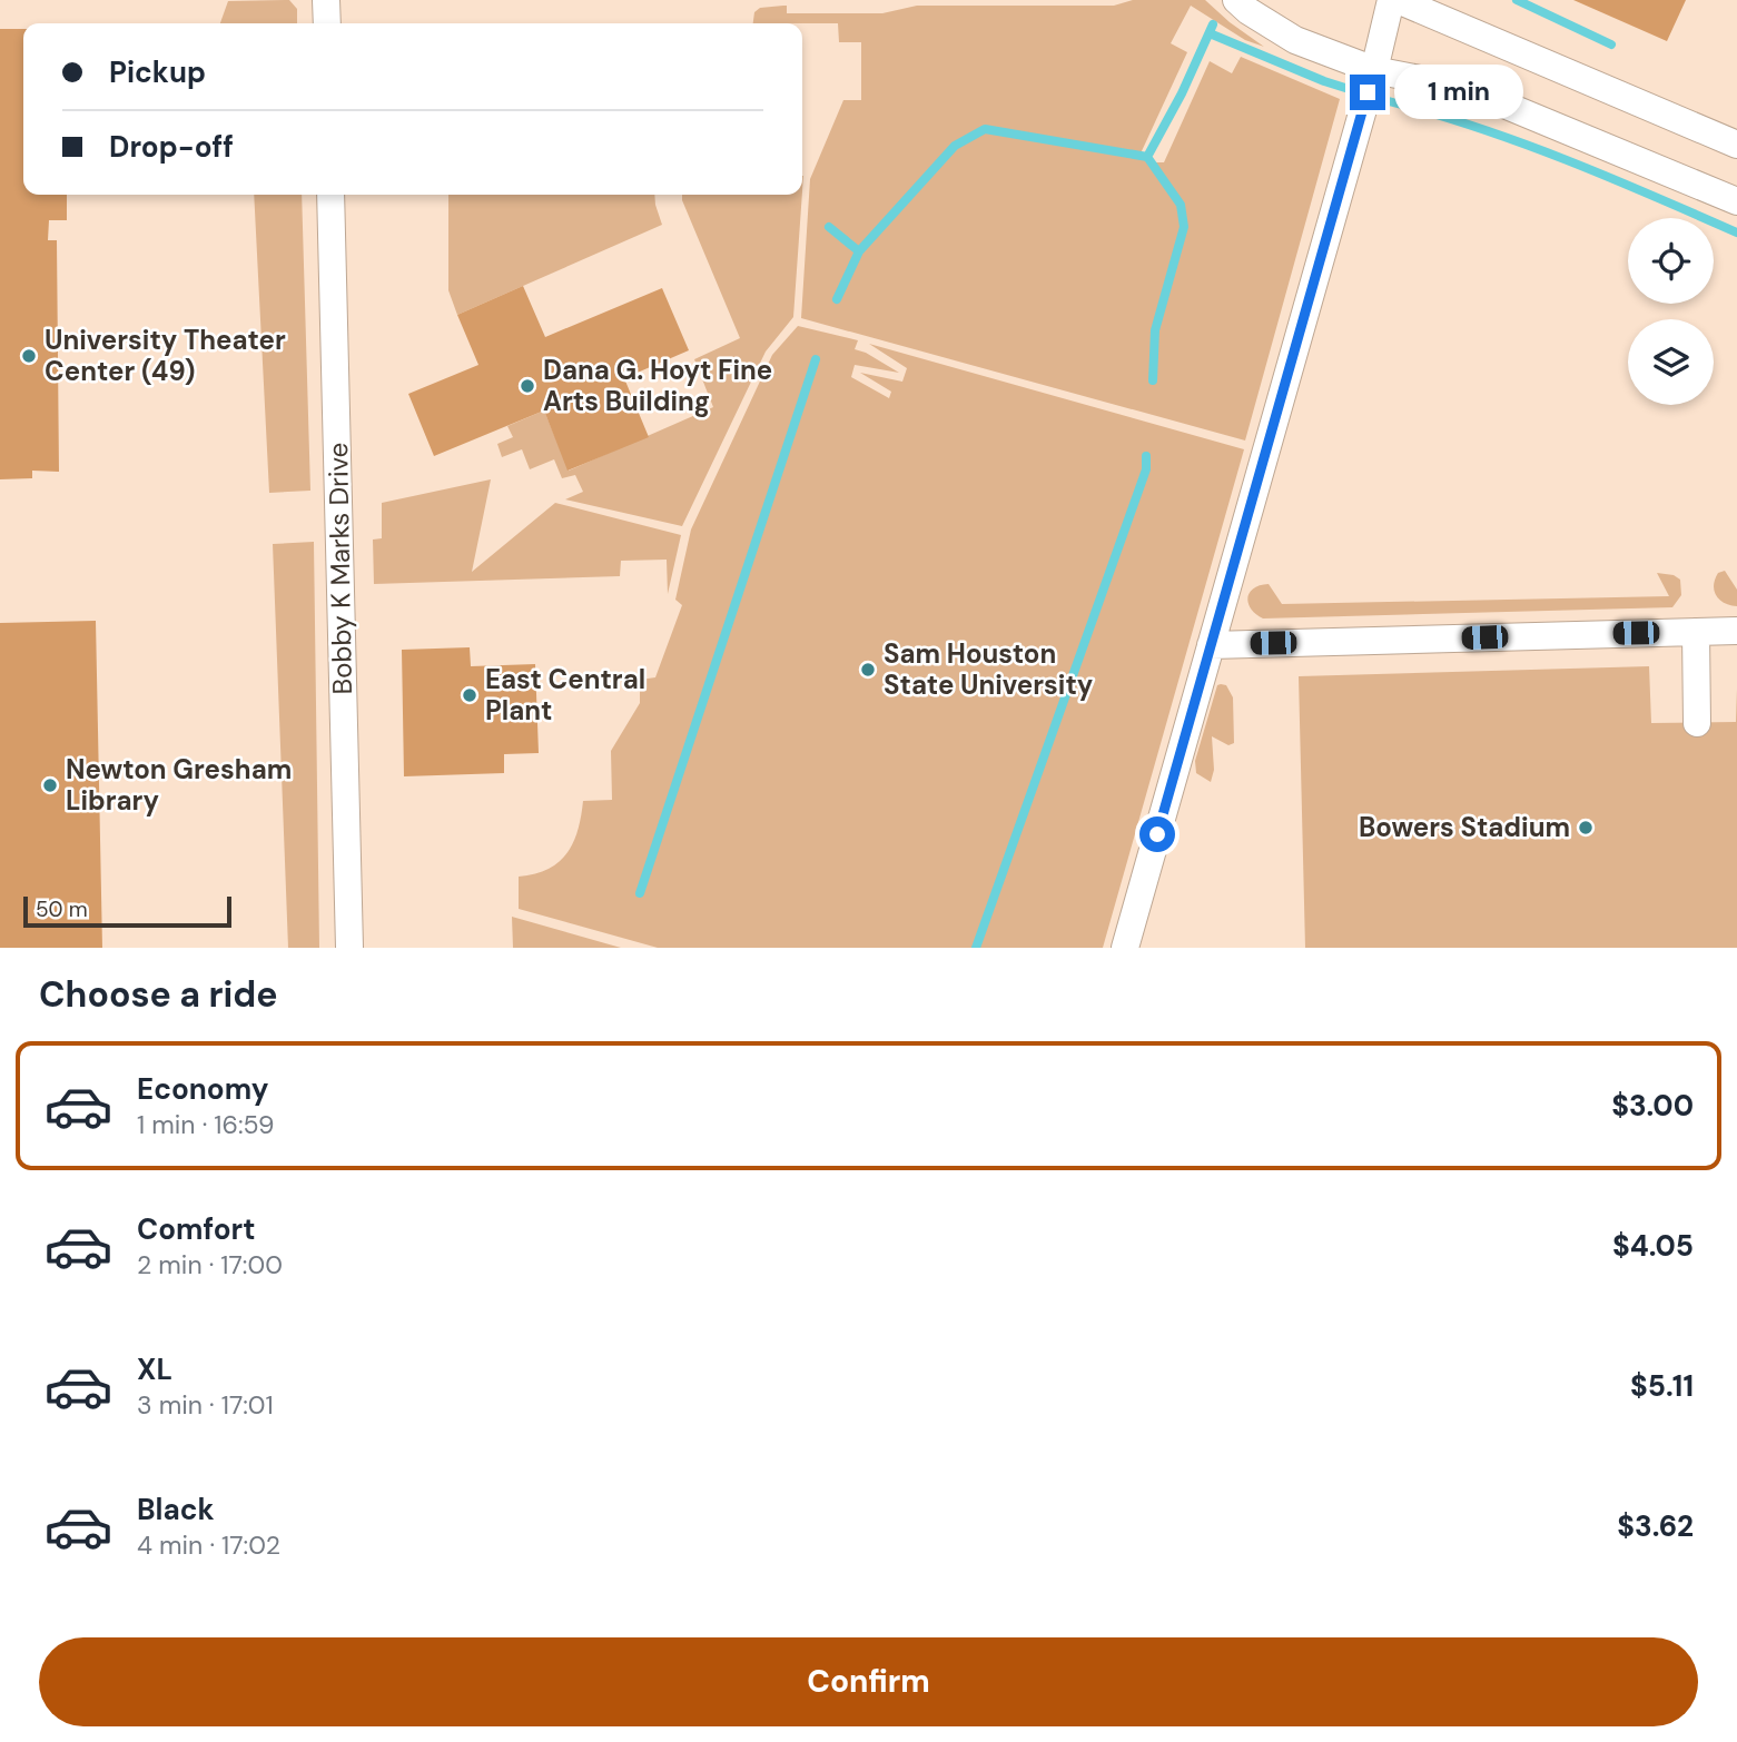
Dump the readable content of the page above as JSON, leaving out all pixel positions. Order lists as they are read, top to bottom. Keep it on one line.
{"streets":{"street":["Bobby K Marks Drive"]},"places":["University Theater Center (49)","Dana G. Hoyt Fine Arts Building","Sam Houston State University","East Central Plant","Newton Gresham Library","Bowers Stadium"],"scale_bar":"50 m","page":{"banner":["Pickup","Drop-off"],"bubble":"1 min","scale":"50 m","heading":"Choose a ride","list":[{"name":"Economy","note":"1 min · 16:59","value":"$3.00"},{"name":"Comfort","note":"2 min · 17:00","value":"$4.05"},{"name":"XL","note":"3 min · 17:01","value":"$5.11"},{"name":"Black","note":"4 min · 17:02","value":"$3.62"}],"buttons":"Confirm"}}
